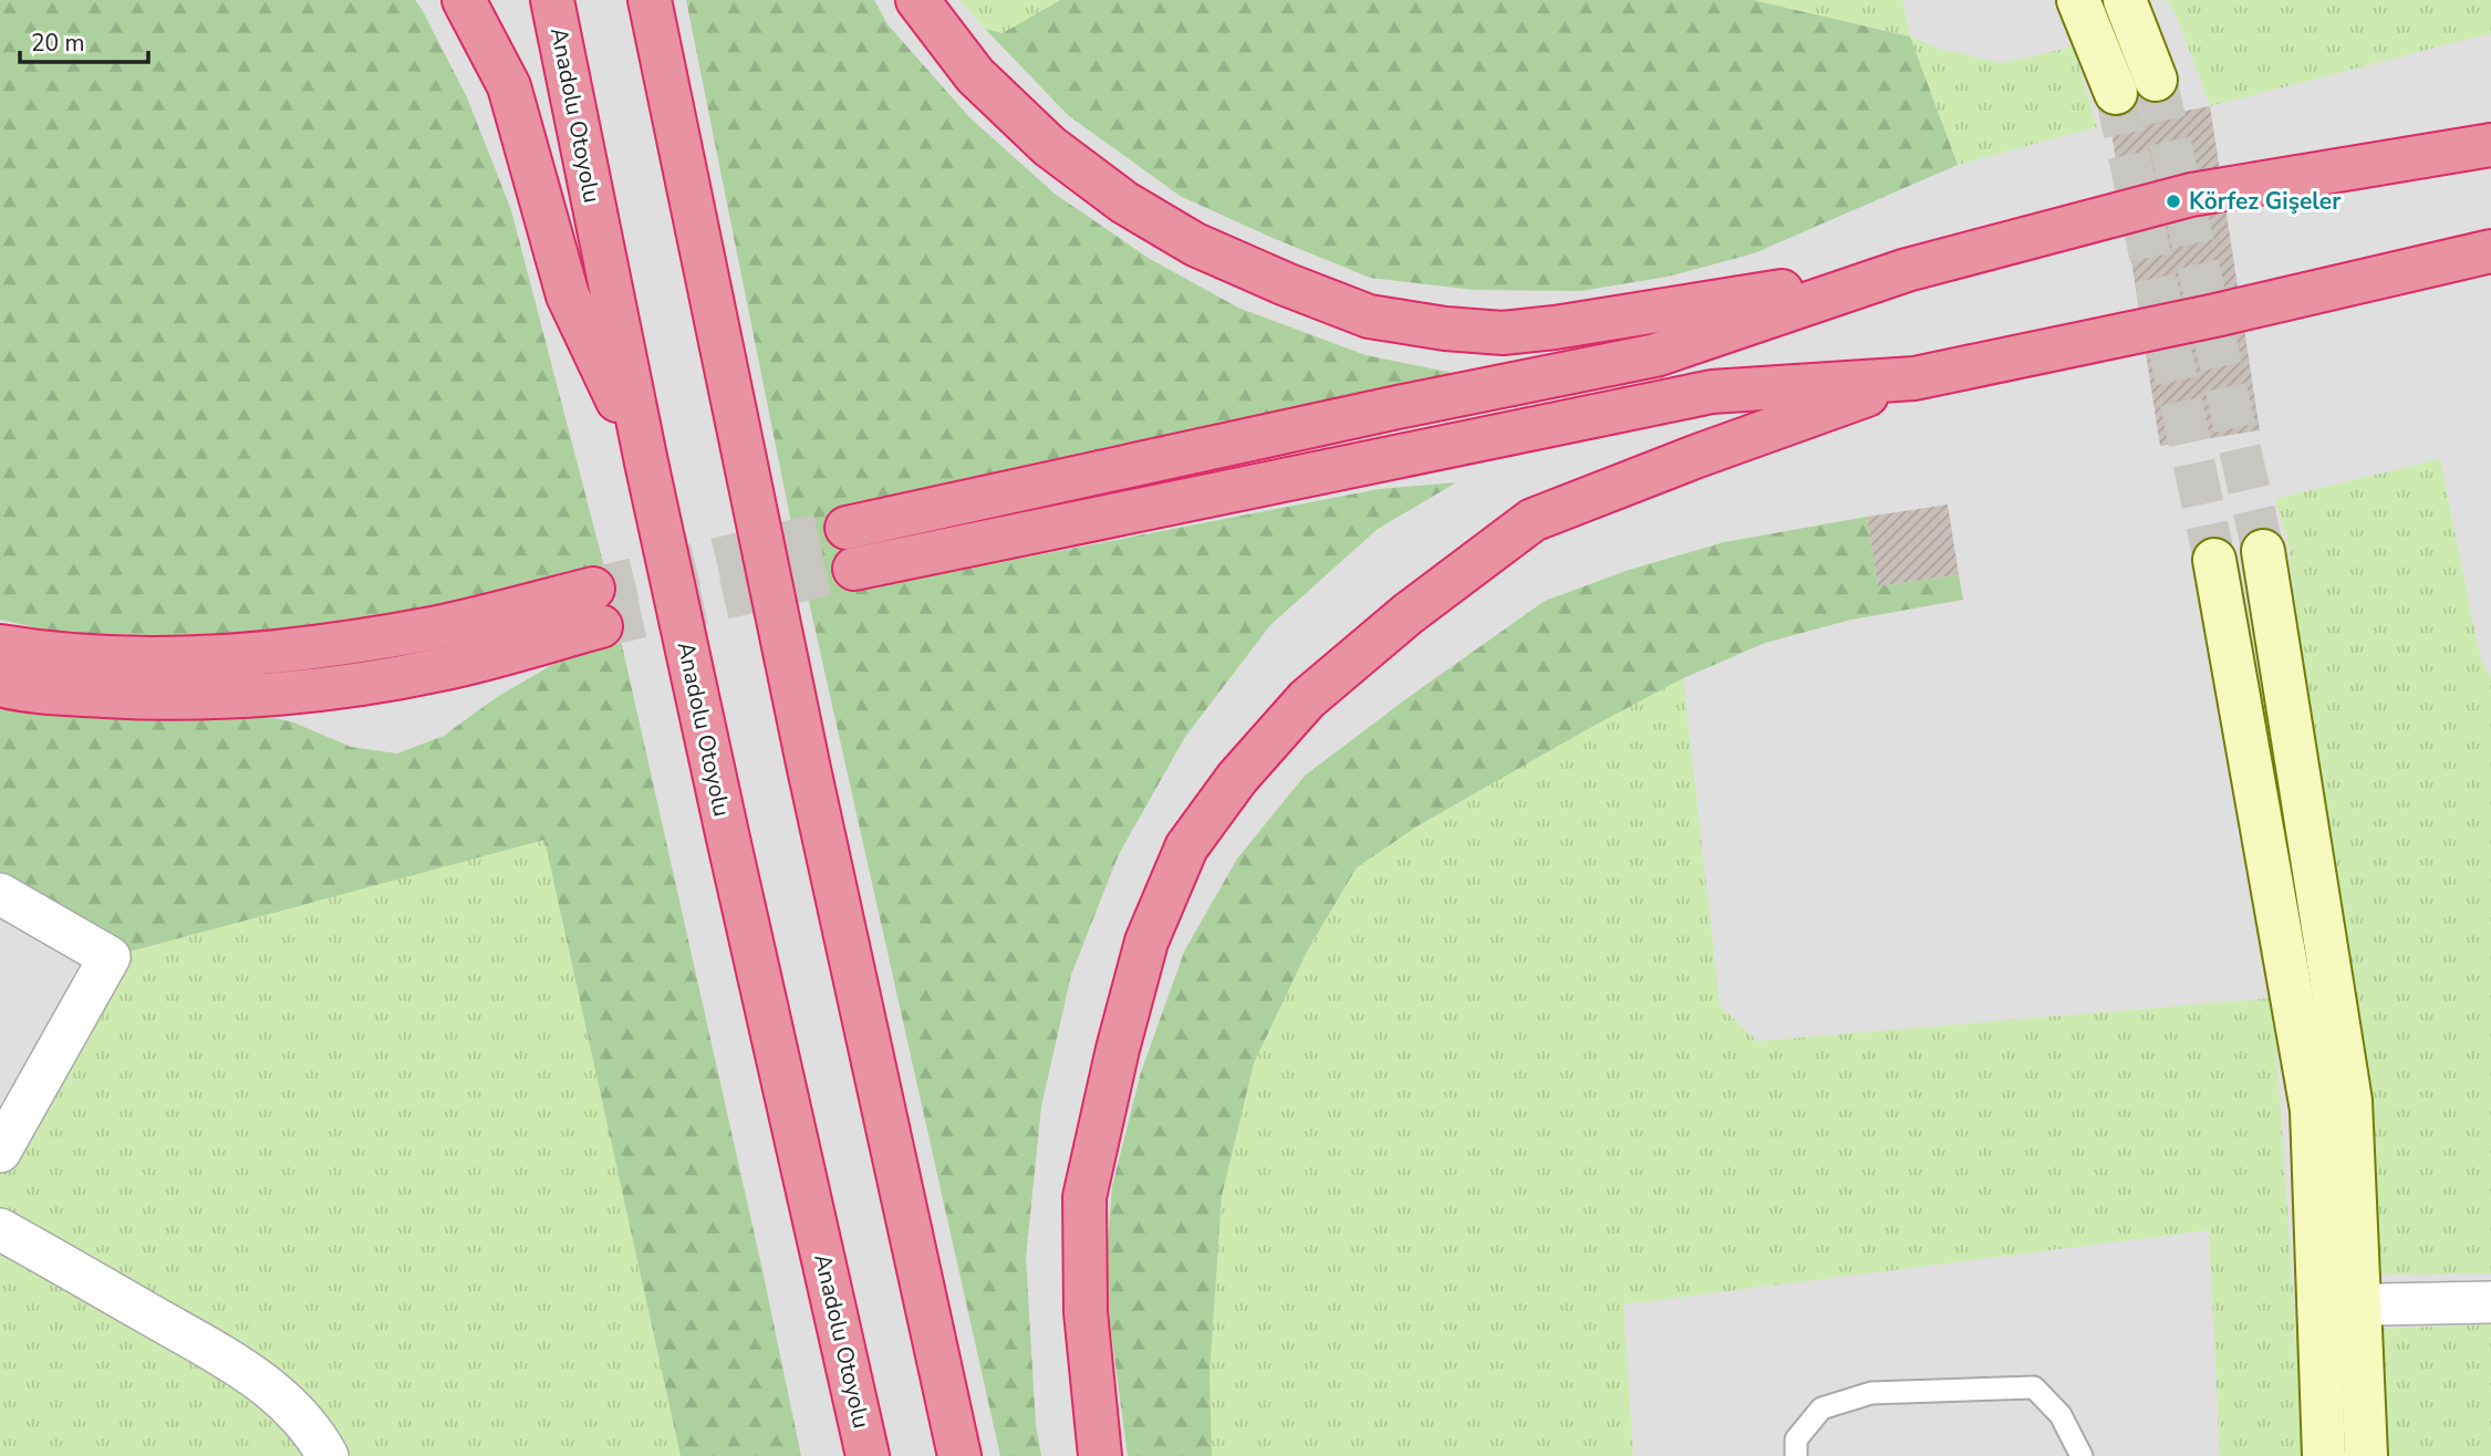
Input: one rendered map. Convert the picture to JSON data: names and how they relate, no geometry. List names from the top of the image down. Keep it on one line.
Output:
{"streets":{"highway":["Anadolu Otoyolu"]},"places":["Körfez Gişeler"],"scale_bar":"20 m"}
